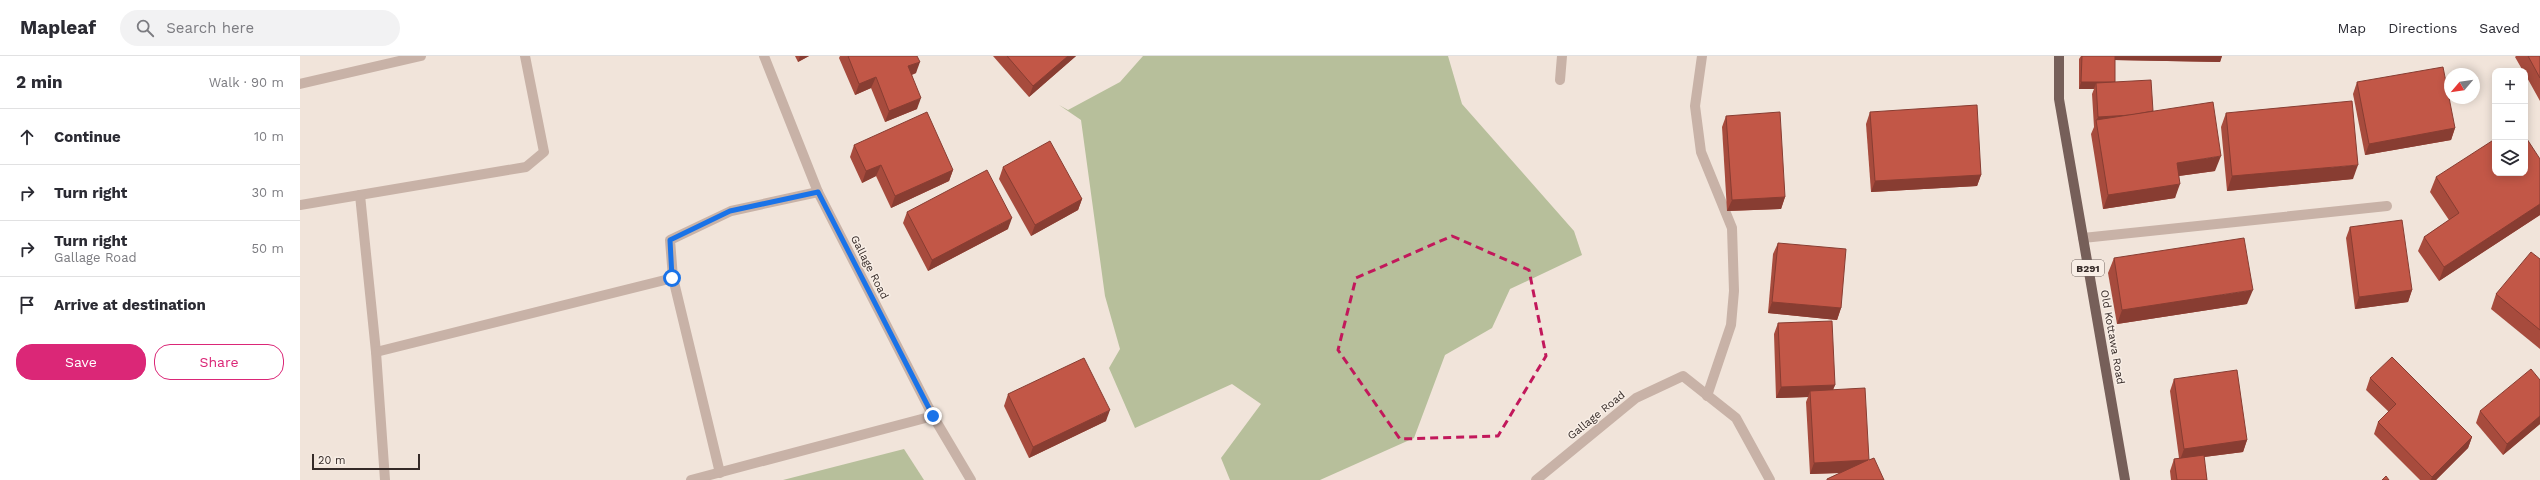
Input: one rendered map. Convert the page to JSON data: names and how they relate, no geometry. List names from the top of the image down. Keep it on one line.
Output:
{"streets":{"main road":["B291","Old Kottawa Road"],"street":["Gallage Road"]},"scale_bar":"20 m","north":"bottom left","page":{"header":"Mapleaf","search":"Search here","nav":["Map","Directions","Saved"],"heading":["2 min","Walk · 90 m"],"map_buttons":["+","−"],"list":[["Continue","10 m"],["Turn right","30 m"],["Turn right","Gallage Road","50 m"],"Arrive at destination"],"buttons":["Save","Share"],"scale":"20 m"}}
